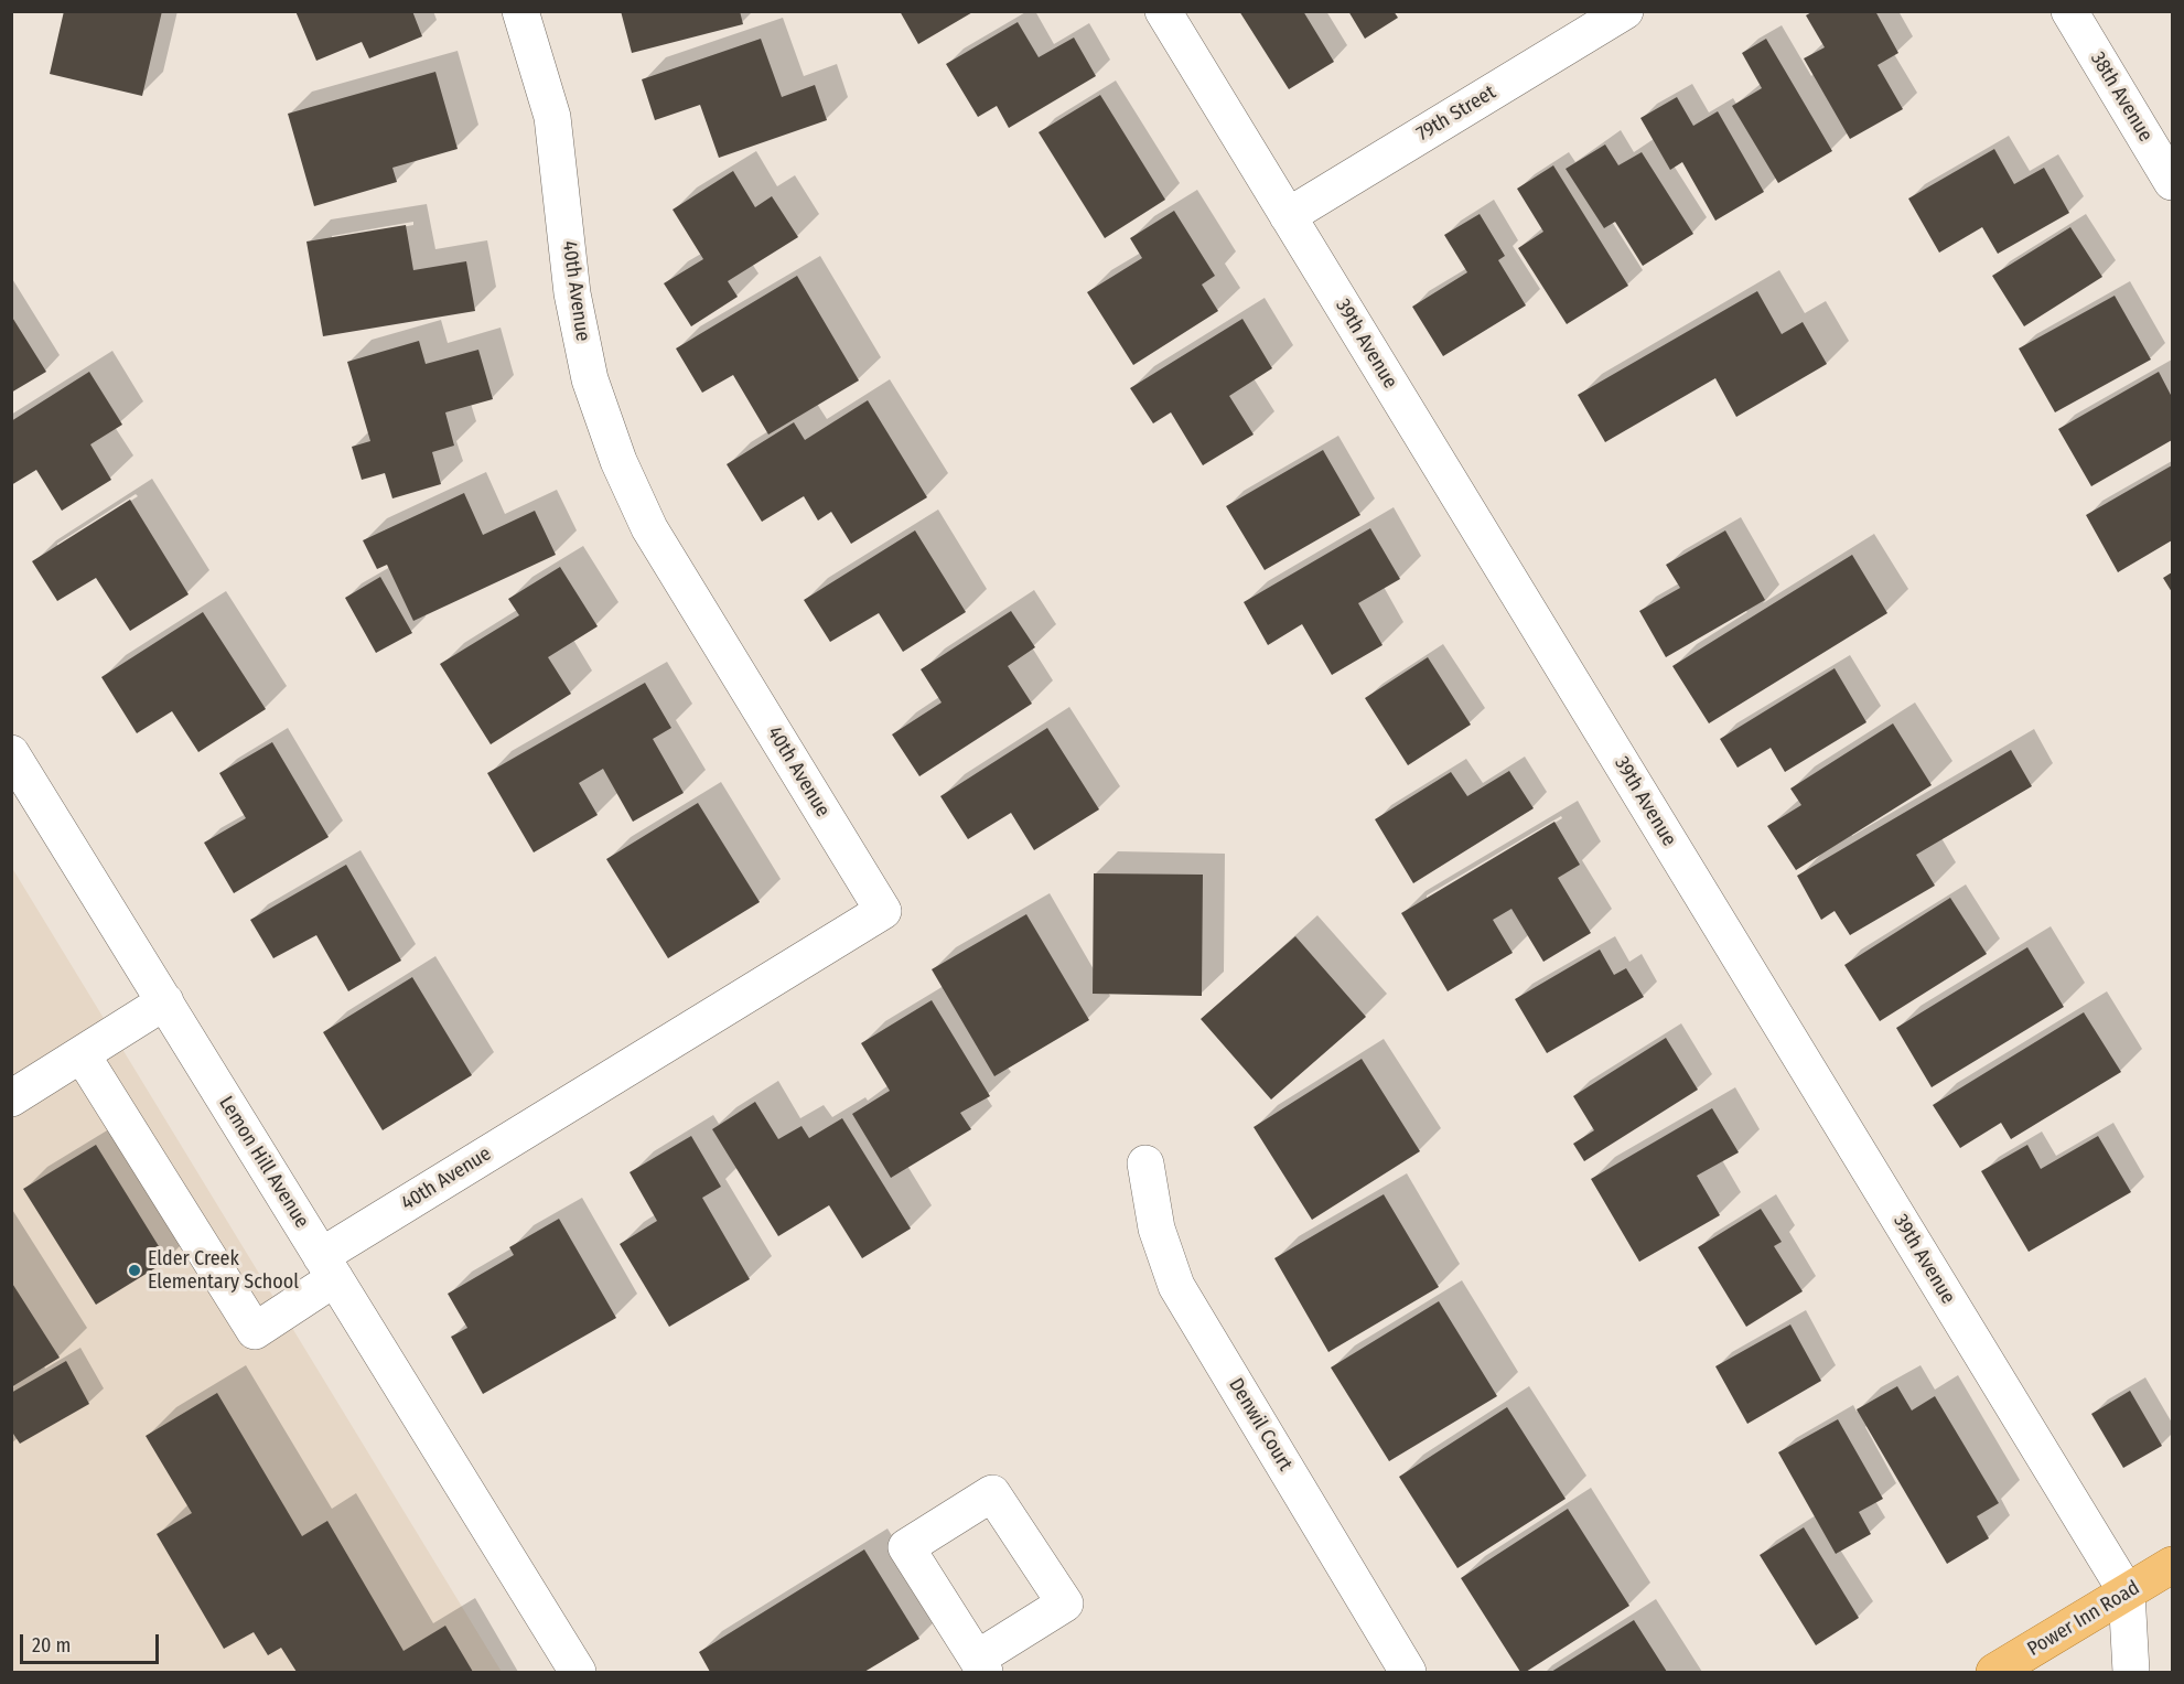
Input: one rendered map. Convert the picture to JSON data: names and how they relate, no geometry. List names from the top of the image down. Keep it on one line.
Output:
{"streets":{"main road":["Power Inn Road"],"street":["38th Avenue","79th Street","40th Avenue","39th Avenue","Lemon Hill Avenue","Denwil Court"]},"crossings":[["79th Street","39th Avenue"],["40th Avenue","Lemon Hill Avenue"],["39th Avenue","Power Inn Road"]],"places":["Elder Creek Elementary School"],"scale_bar":"20 m"}
